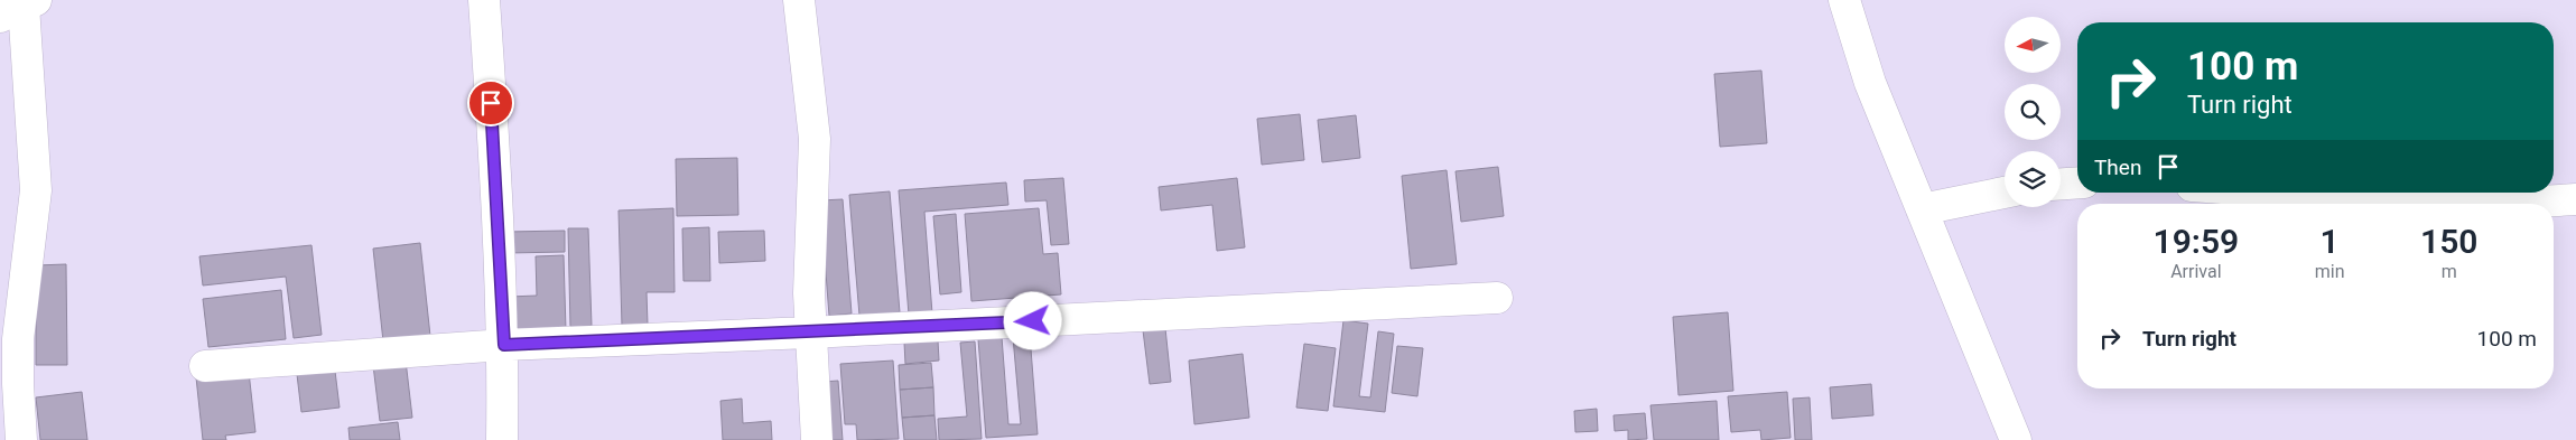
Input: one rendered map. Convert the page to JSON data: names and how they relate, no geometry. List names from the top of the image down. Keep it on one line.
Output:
{"north":"left","page":{"turn":["100 m","Turn right"],"then":"Then","eta":["19:59","Arrival","1","min","150","m"],"list":[{"name":"Turn right","value":"100 m"}]}}
